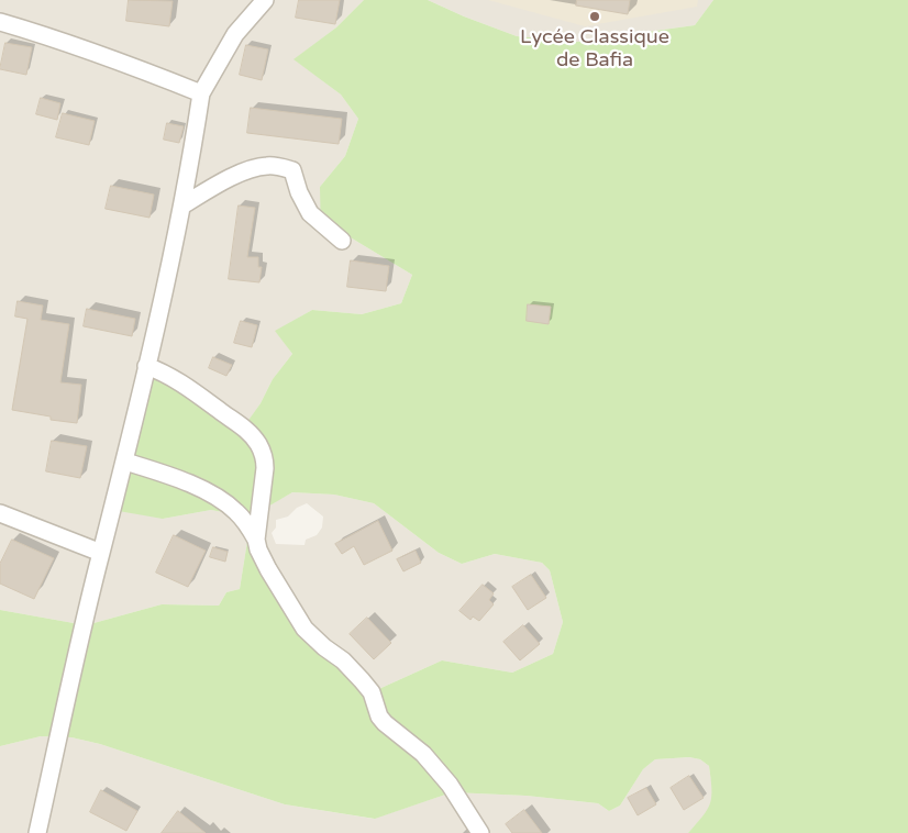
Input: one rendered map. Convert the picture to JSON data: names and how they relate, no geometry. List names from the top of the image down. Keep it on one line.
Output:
{"places":["Lycée Classique de Bafia"]}
